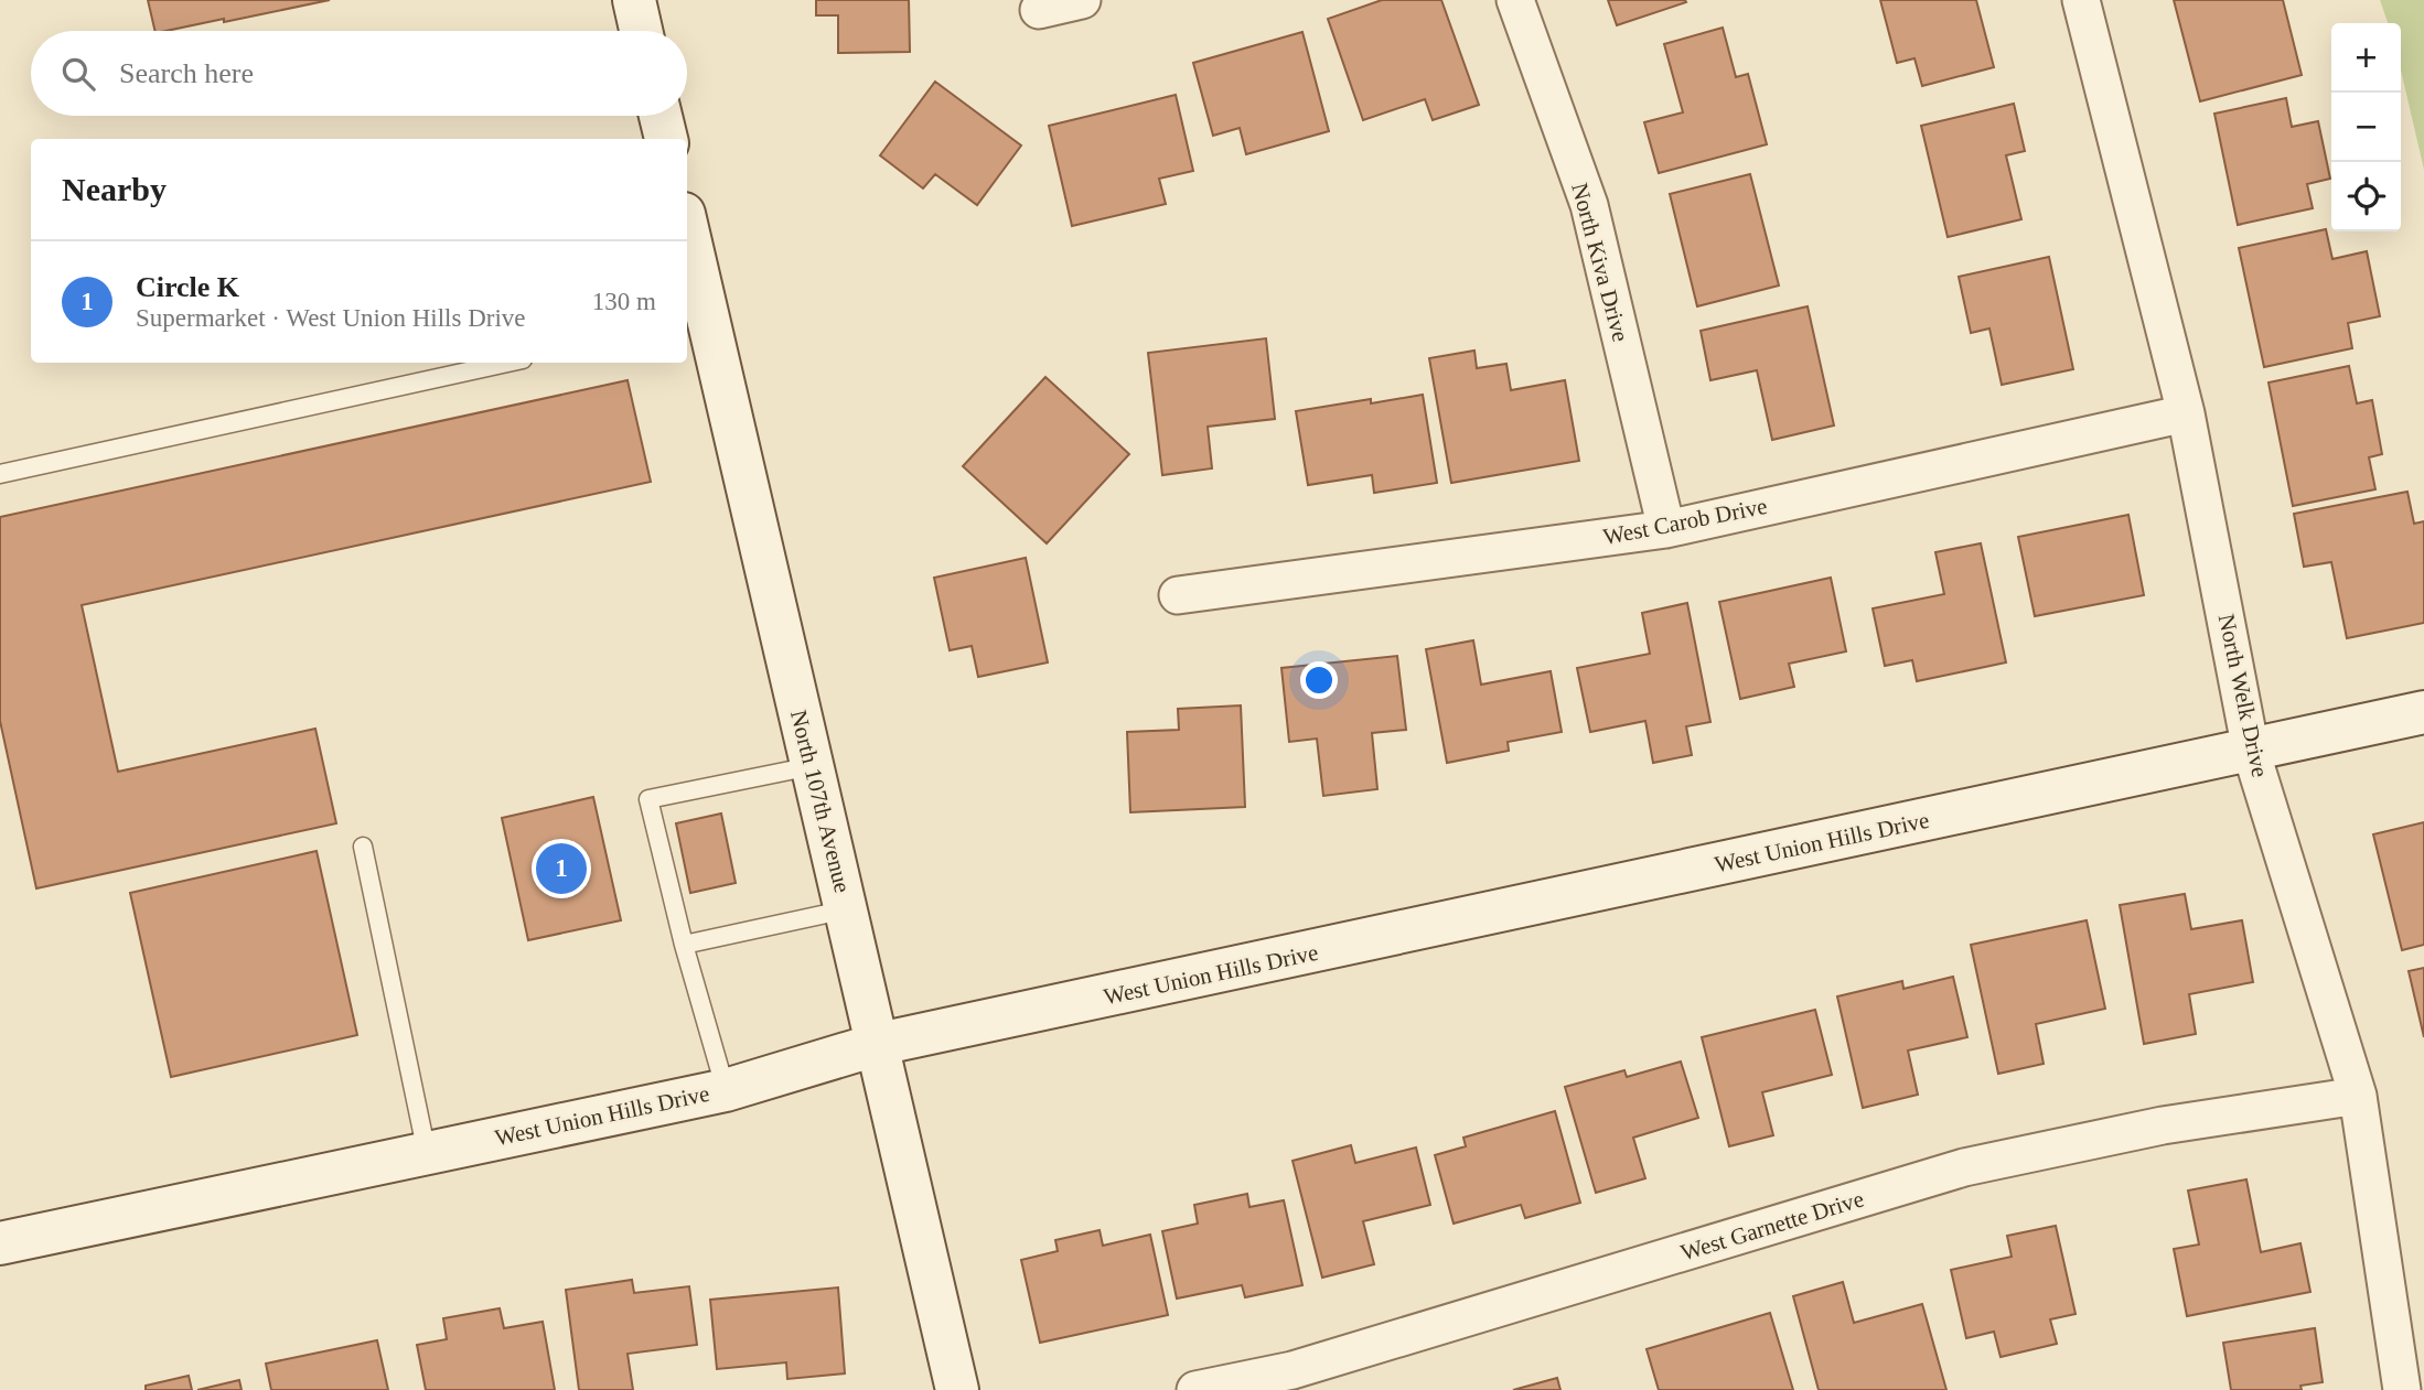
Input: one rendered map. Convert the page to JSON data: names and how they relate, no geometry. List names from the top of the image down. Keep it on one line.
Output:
{"streets":{"main road":["North 107th Avenue","West Union Hills Drive"],"street":["North Kiva Drive","West Carob Drive","North Welk Drive","West Garnette Drive"]},"crossings":[["North Kiva Drive","West Carob Drive"],["West Carob Drive","North Welk Drive"],["North Welk Drive","West Union Hills Drive"],["North Welk Drive","West Garnette Drive"],["North 107th Avenue","West Union Hills Drive"]],"page":{"map_buttons":["+","−"],"search":"Search here","heading":"Nearby","list":[{"mark":"1","name":"Circle K","note":"Supermarket · West Union Hills Drive","value":"130 m"}],"pins":"1"}}
